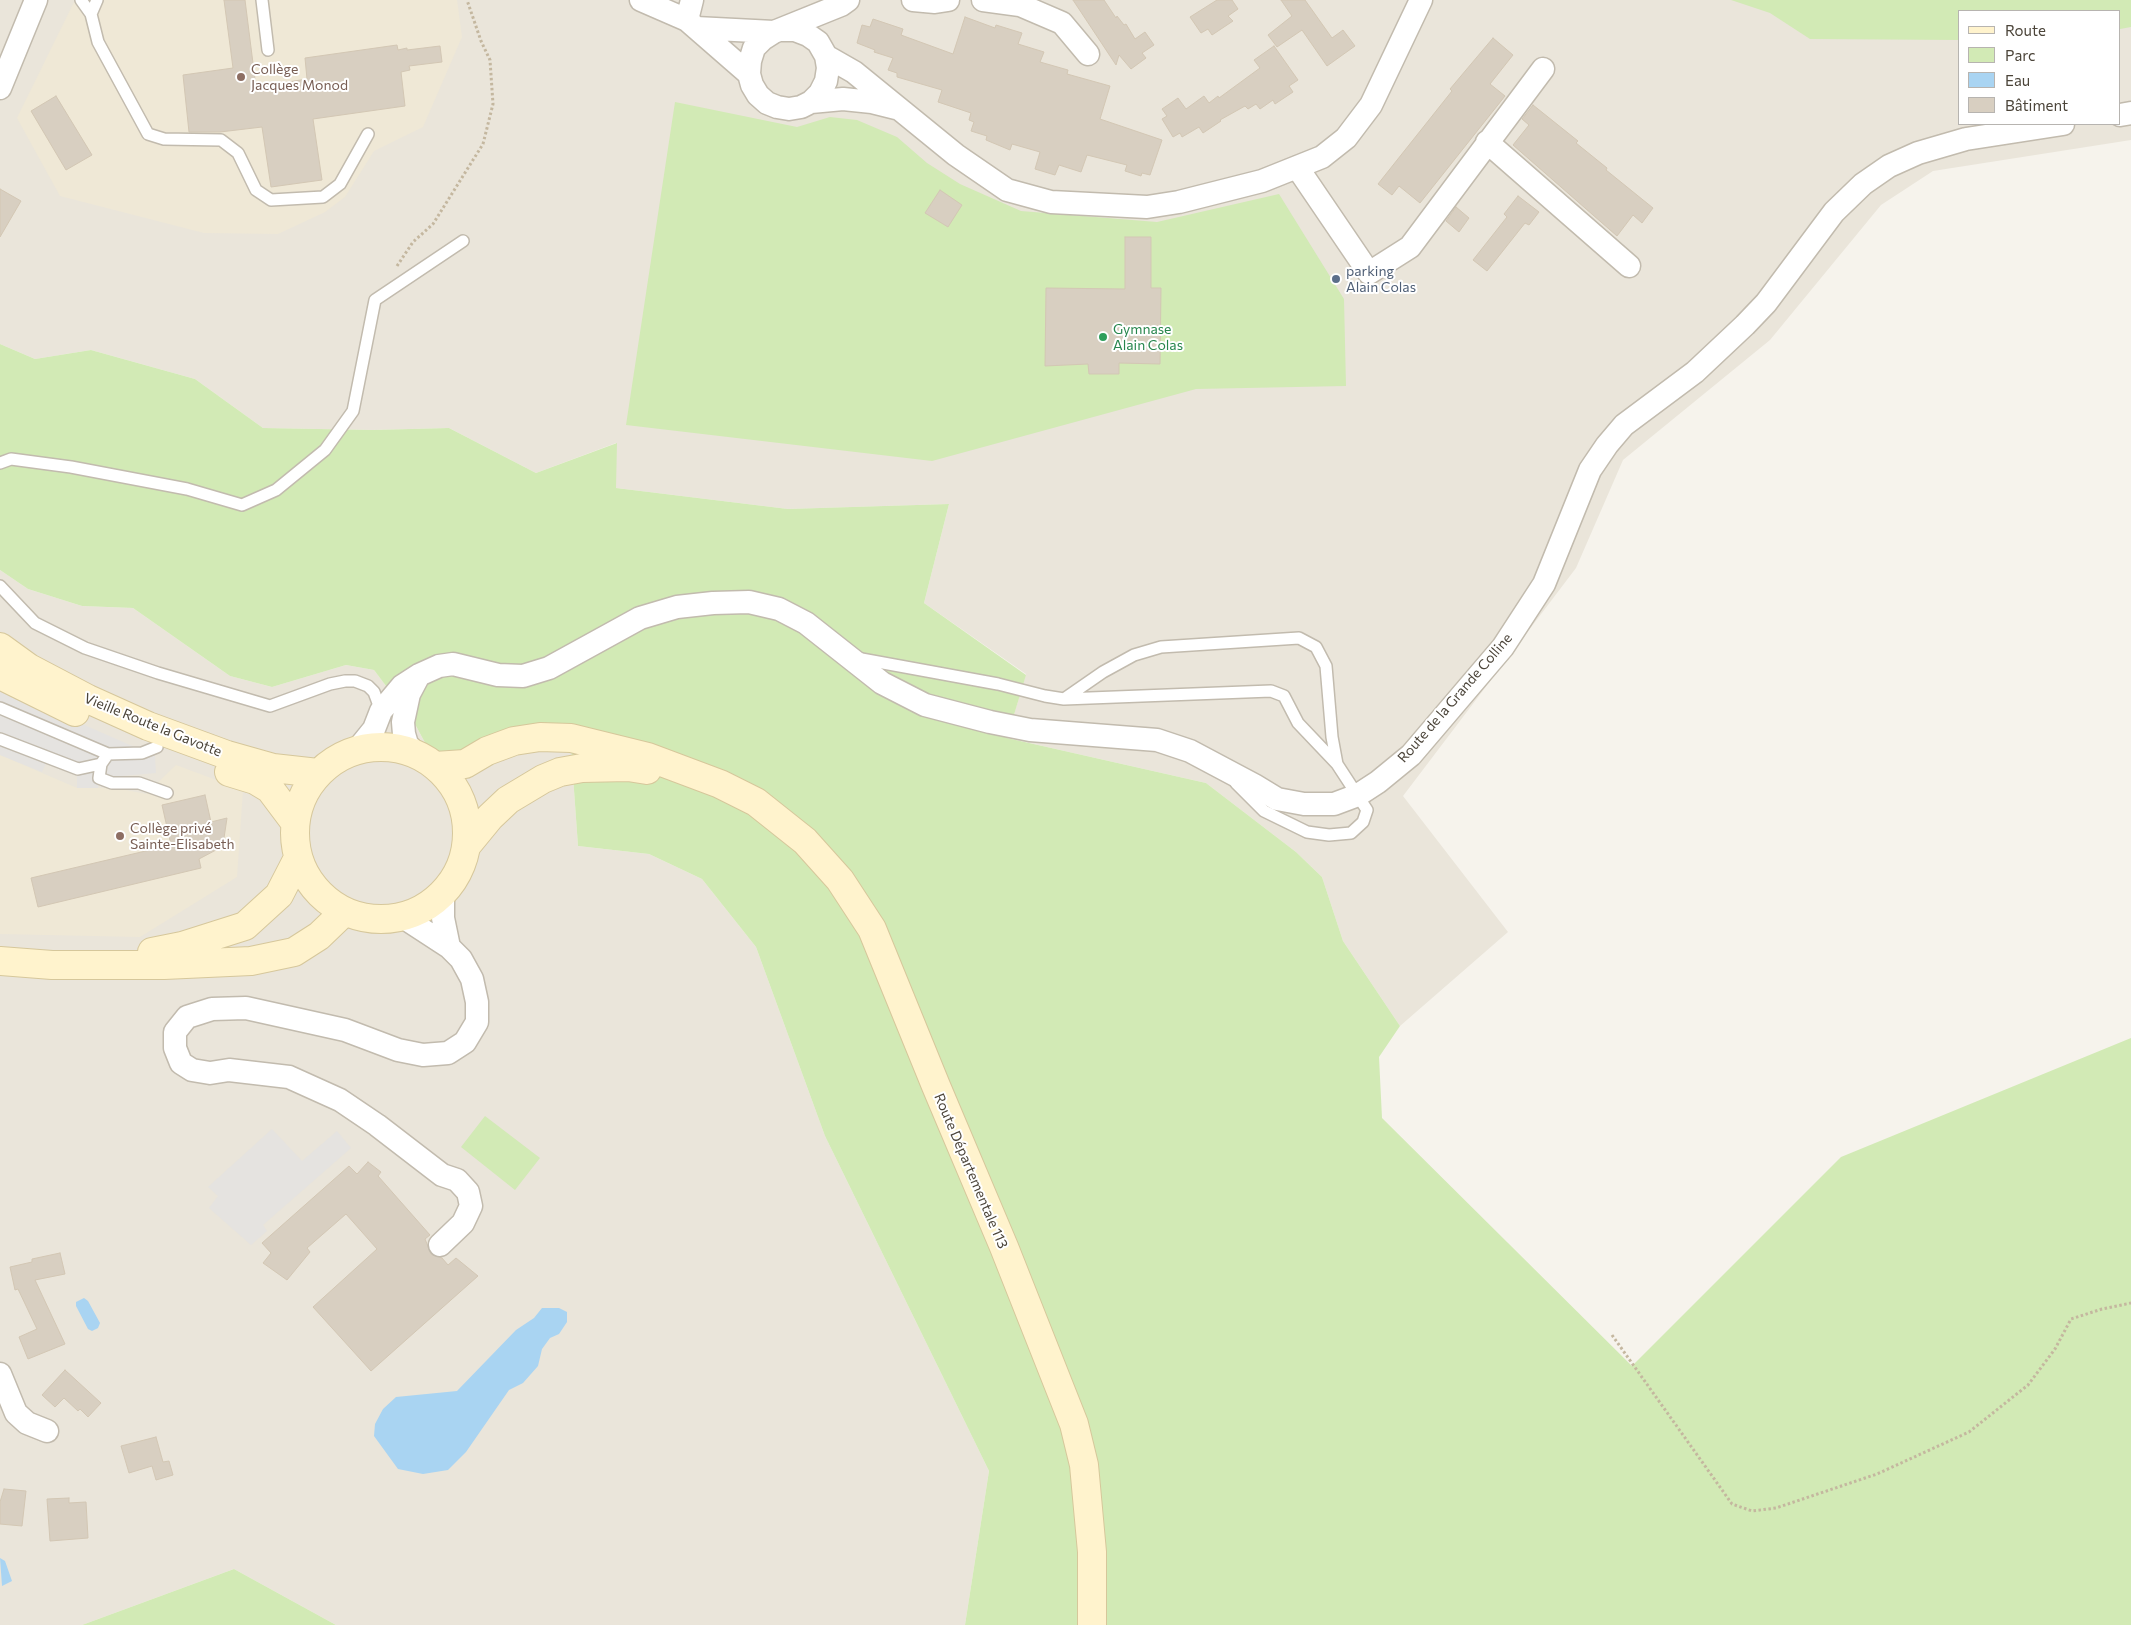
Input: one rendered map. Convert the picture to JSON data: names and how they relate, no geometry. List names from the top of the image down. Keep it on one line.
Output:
{"streets":{"main road":["Vieille Route la Gavotte","Route Départementale 113"],"street":["Route de la Grande Colline"]},"crossings":[["Route de la Grande Colline","Vieille Route la Gavotte"],["Route de la Grande Colline","Route Départementale 113"],["Vieille Route la Gavotte","Route Départementale 113"]],"places":["Collège Jacques Monod","parking Alain Colas","Gymnase Alain Colas","Collège privé Sainte-Elisabeth"],"legend":["Route","Parc","Eau","Bâtiment"]}
